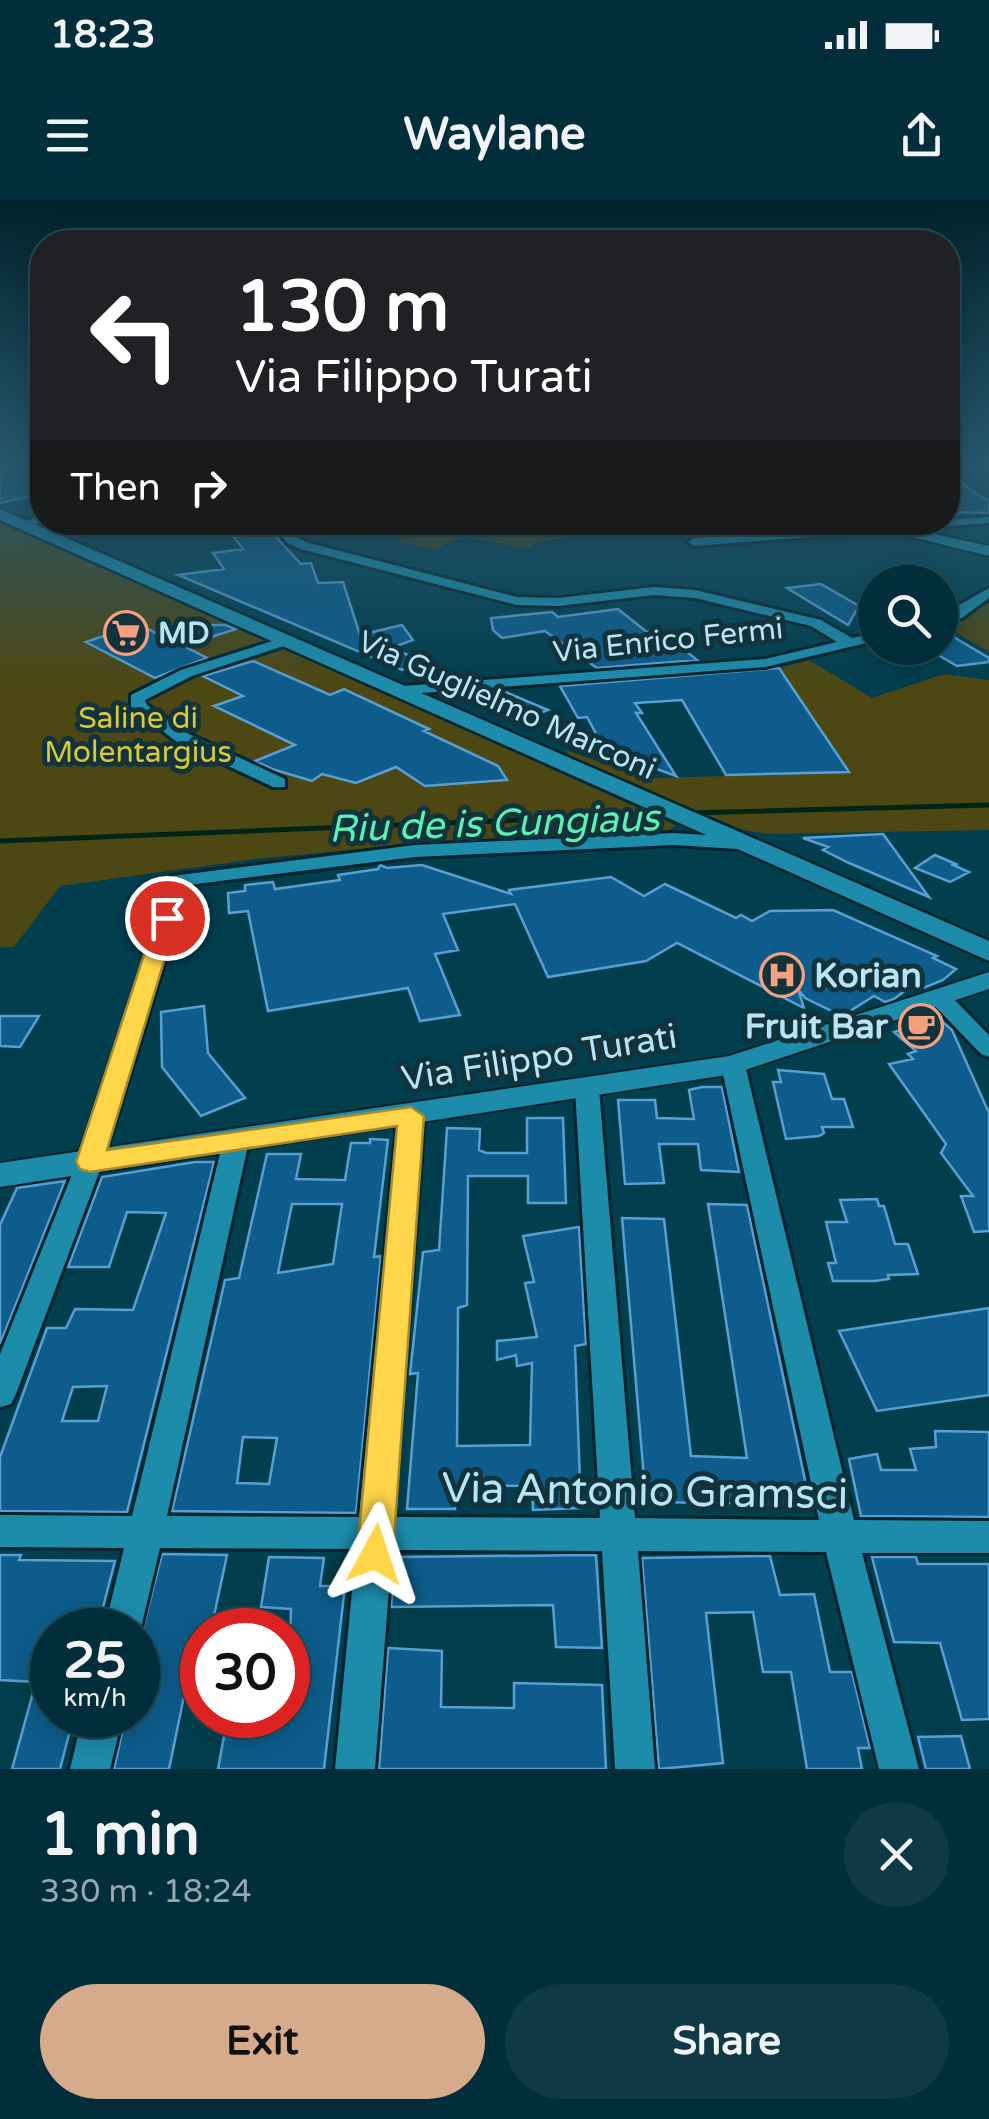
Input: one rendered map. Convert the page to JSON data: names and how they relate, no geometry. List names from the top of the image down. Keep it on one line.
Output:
{"streets":{"main road":["Via Guglielmo Marconi"],"street":["Via Enrico Fermi","Via Filippo Turati","Via Antonio Gramsci"]},"crossings":[["Via Enrico Fermi","Via Guglielmo Marconi"]],"water":["Riu de is Cungiaus"],"parks":["Saline di Molentargius"],"places":{"supermarket":["MD"],"hospital":["Korian"],"cafe":["Fruit Bar"]},"page":{"status":"18:23","header":"Waylane","turn":["130 m","Via Filippo Turati"],"then":"Then","speed":"25 km/h","limit":"30","heading":["1 min","330 m · 18:24"],"buttons":["Exit","Share"]}}
